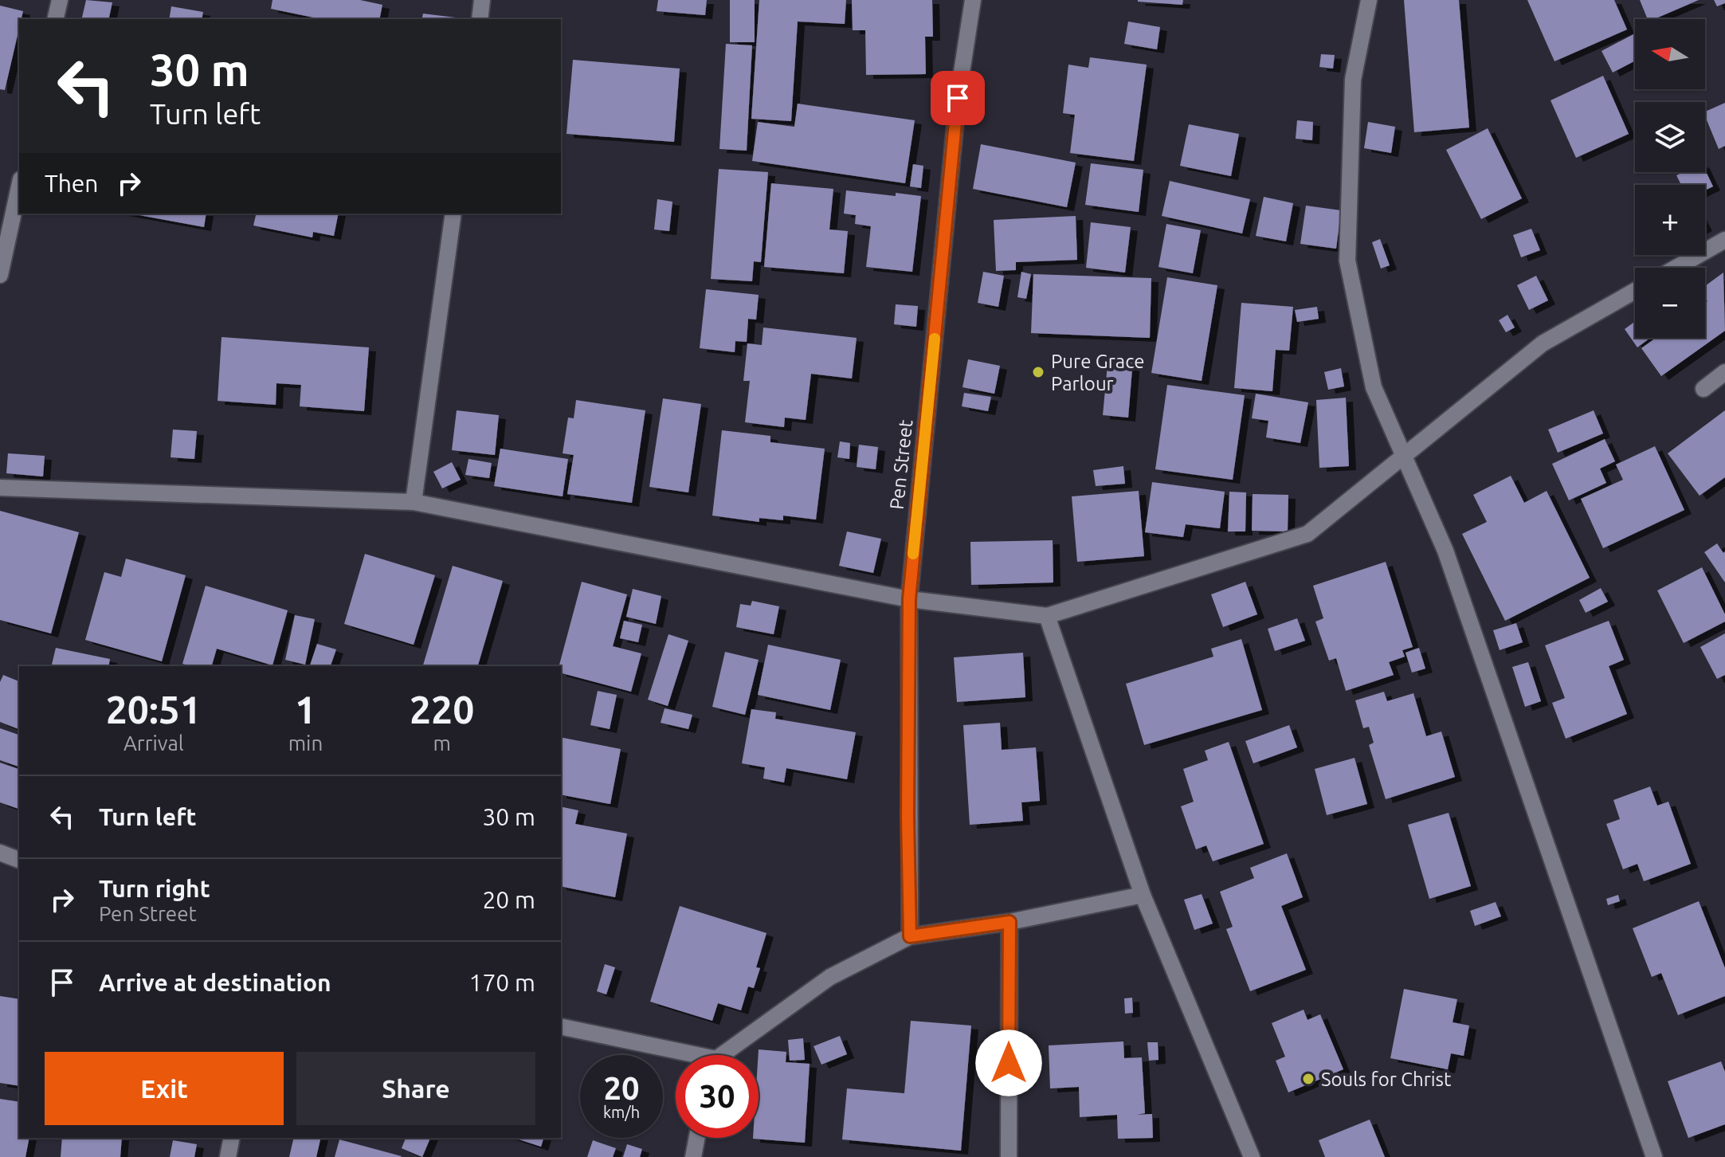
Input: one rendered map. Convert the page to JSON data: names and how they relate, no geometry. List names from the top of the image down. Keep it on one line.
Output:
{"streets":{"street":["Pen Street"]},"places":["Pure Grace Parlour","Souls for Christ"],"north":"left","page":{"map_buttons":["+","−"],"turn":["30 m","Turn left"],"then":"Then","eta":["20:51","Arrival","1","min","220","m"],"list":[{"name":"Turn left","value":"30 m"},{"name":"Turn right","note":"Pen Street","value":"20 m"},{"name":"Arrive at destination","value":"170 m"}],"buttons":["Exit","Share"],"speed":"20 km/h","limit":"30"}}
